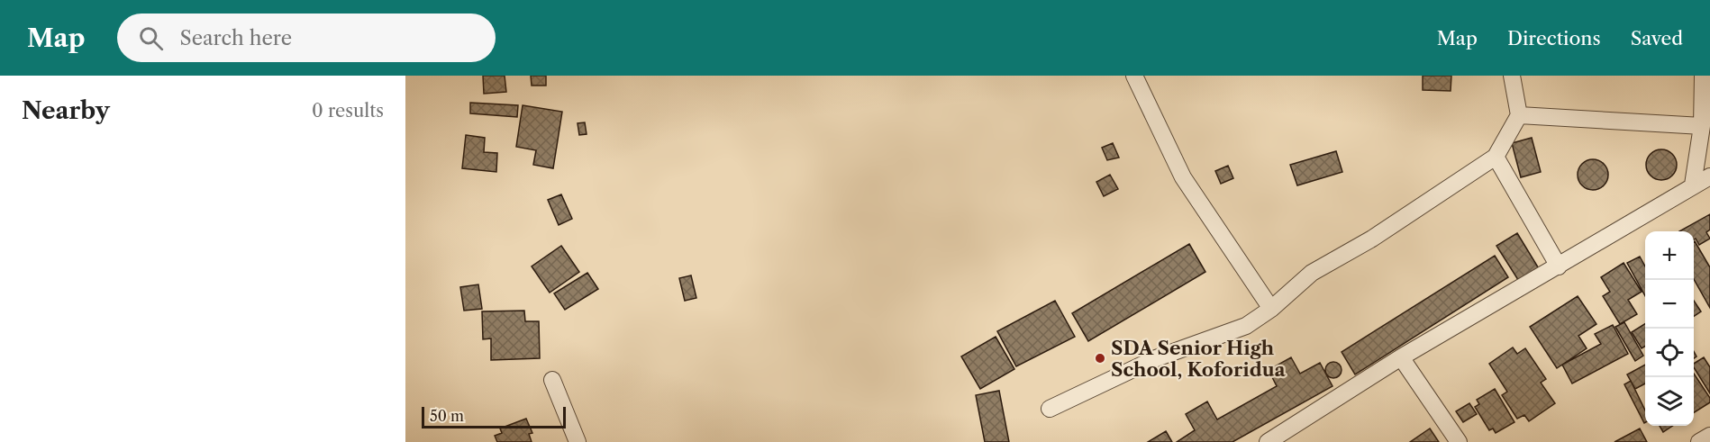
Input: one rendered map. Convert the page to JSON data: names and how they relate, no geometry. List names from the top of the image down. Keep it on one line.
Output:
{"places":["SDA Senior High School, Koforidua"],"scale_bar":"50 m","page":{"header":"Map","search":"Search here","nav":["Map","Directions","Saved"],"heading":["Nearby","0 results"],"map_buttons":["+","−"],"scale":"50 m"}}
